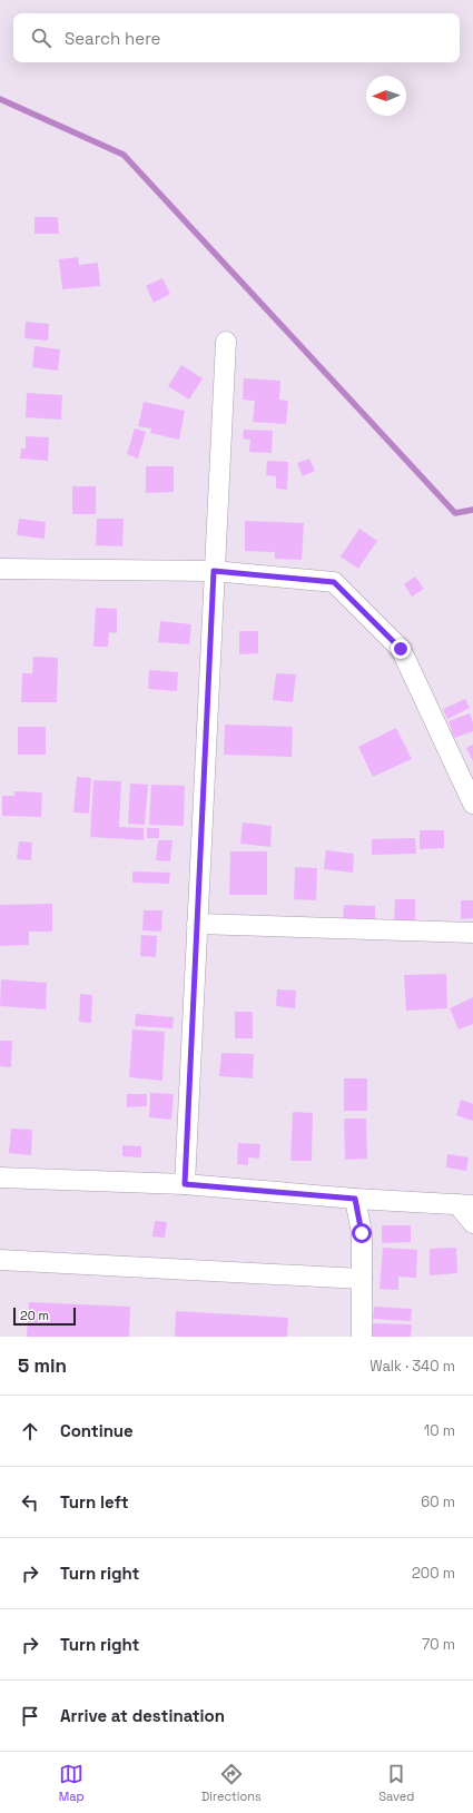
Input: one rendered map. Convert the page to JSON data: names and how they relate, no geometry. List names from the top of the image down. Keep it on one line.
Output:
{"scale_bar":"20 m","north":"left","page":{"search":"Search here","scale":"20 m","heading":["5 min","Walk · 340 m"],"list":[["Continue","10 m"],["Turn left","60 m"],["Turn right","200 m"],["Turn right","70 m"],"Arrive at destination"],"nav":["Map","Directions","Saved"]}}
